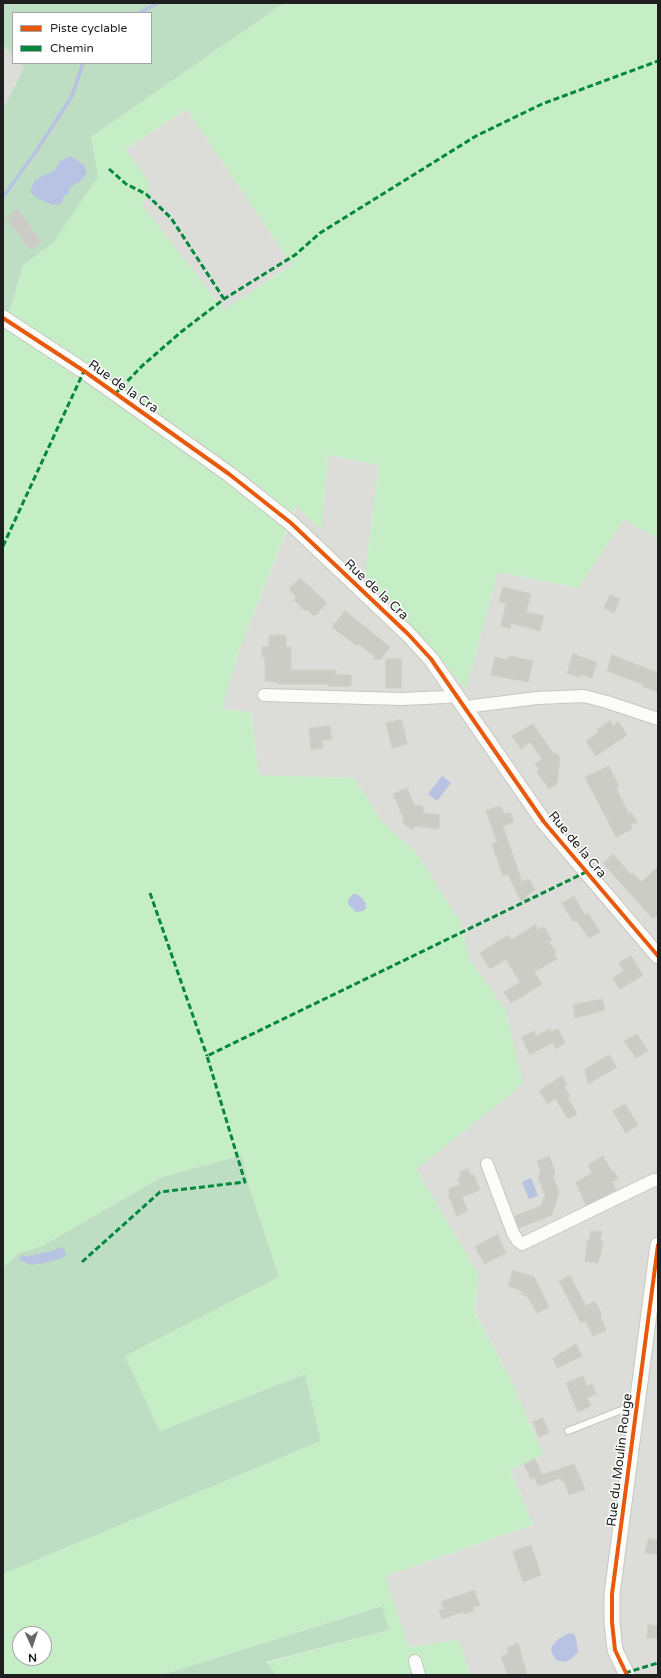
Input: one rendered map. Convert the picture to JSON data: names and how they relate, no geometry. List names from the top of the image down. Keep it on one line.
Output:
{"streets":{"street":["Rue de la Cra","Rue du Moulin Rouge"]},"legend":["Piste cyclable","Chemin"],"north":"bottom"}
